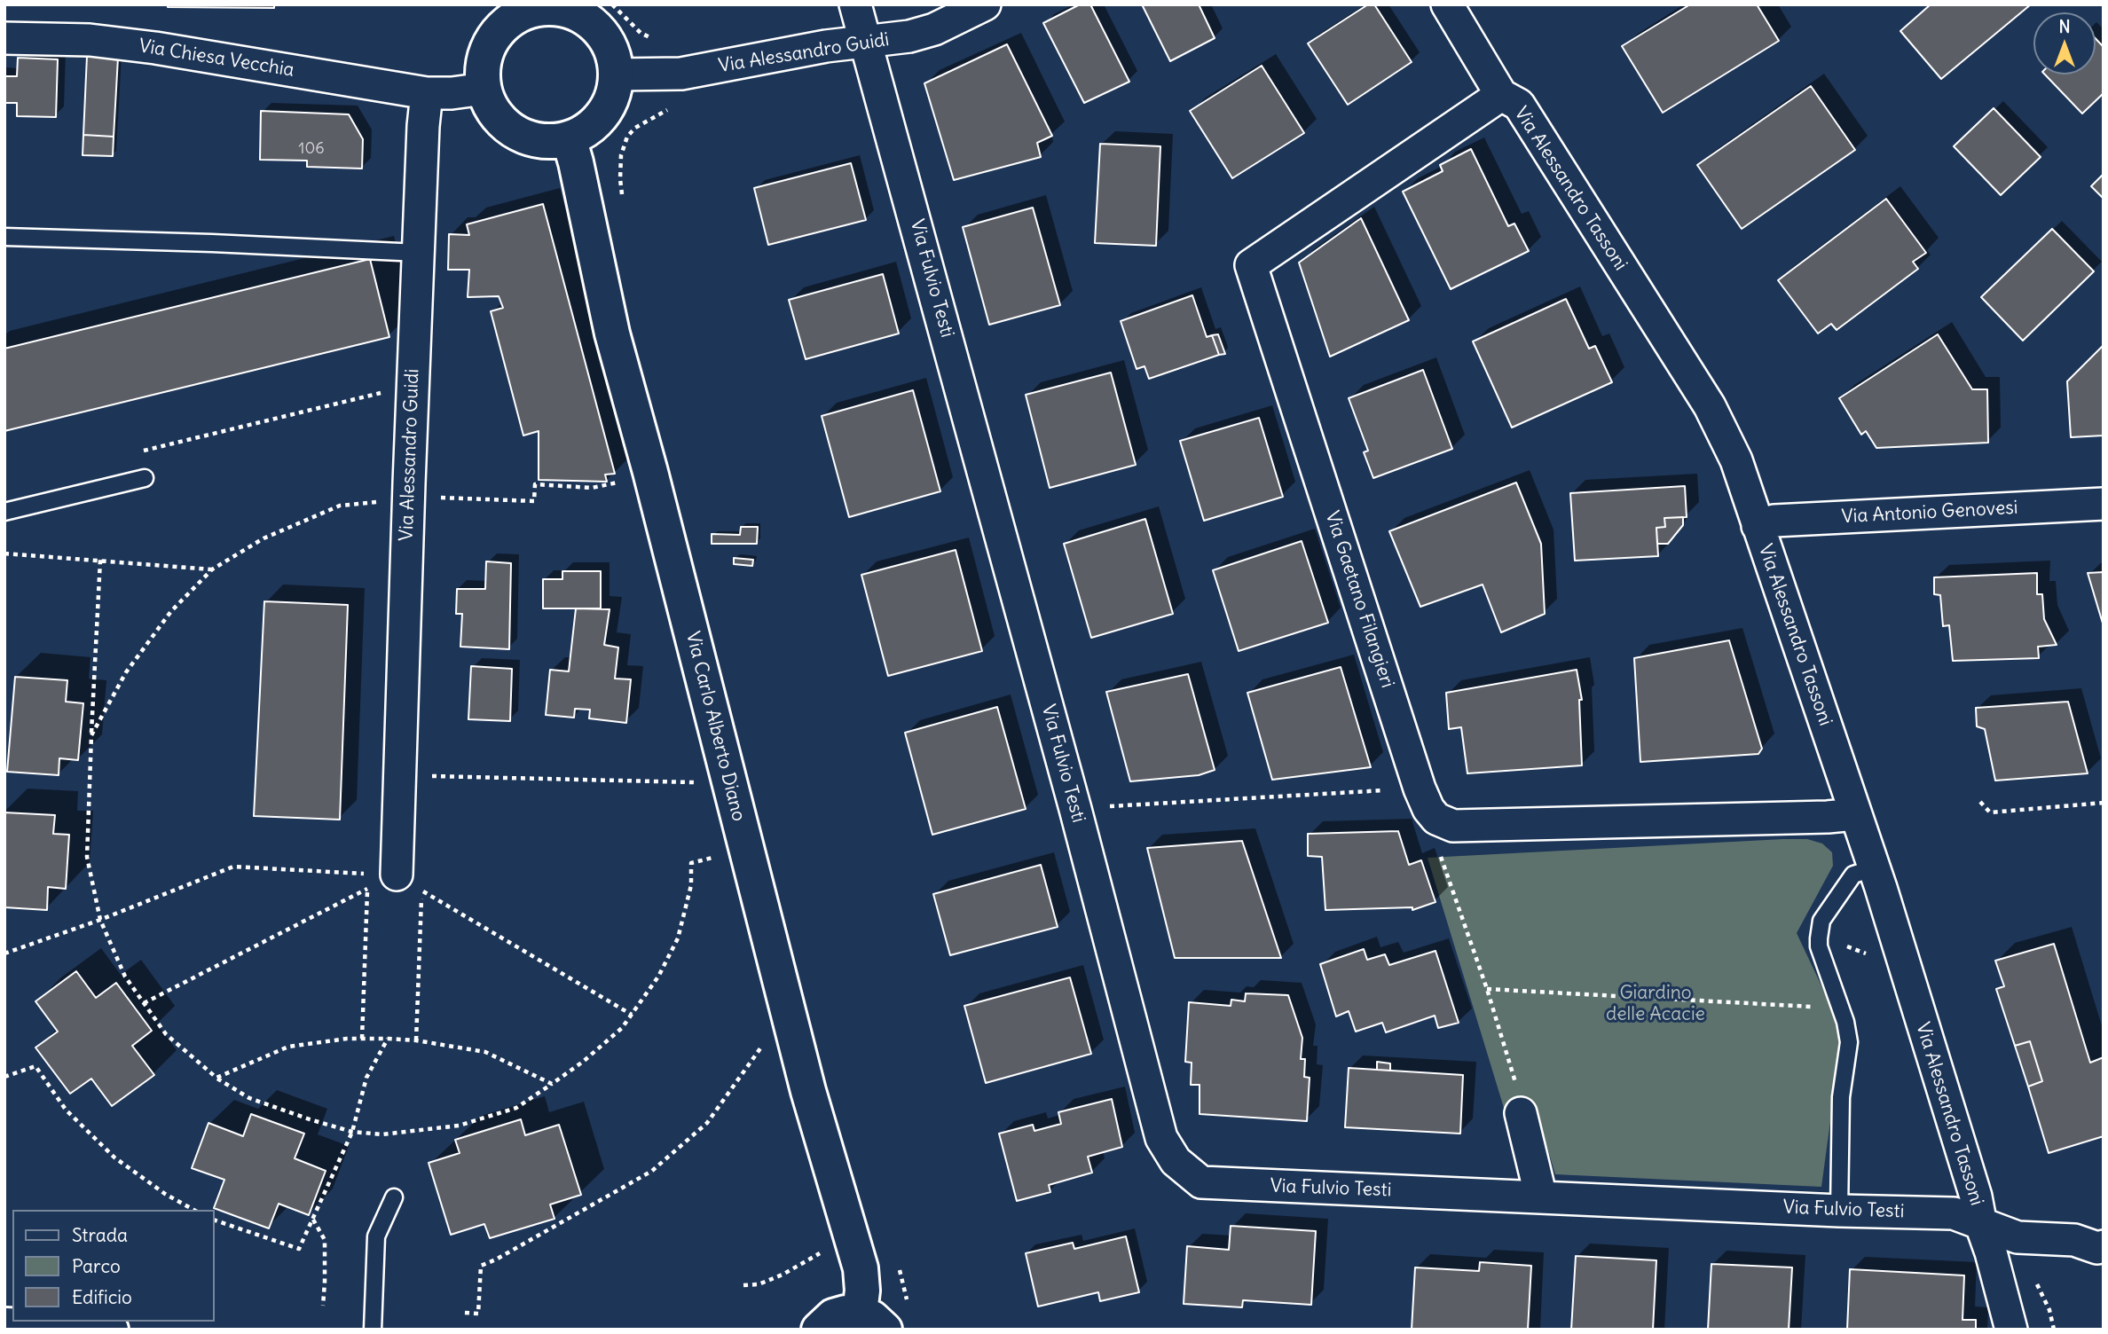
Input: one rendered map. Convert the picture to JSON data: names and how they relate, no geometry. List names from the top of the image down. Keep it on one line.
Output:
{"streets":{"main road":["Via Carlo Alberto Diano"],"street":["Via Alessandro Guidi","Via Chiesa Vecchia","Via Alessandro Tassoni","Via Fulvio Testi","Via Antonio Genovesi","Via Gaetano Filangieri"]},"crossings":[["Via Alessandro Guidi","Via Chiesa Vecchia"],["Via Alessandro Guidi","Via Fulvio Testi"],["Via Alessandro Guidi","Via Carlo Alberto Diano"],["Via Alessandro Tassoni","Via Fulvio Testi"],["Via Alessandro Tassoni","Via Antonio Genovesi"],["Via Alessandro Tassoni","Via Gaetano Filangieri"]],"parks":["Giardino delle Acacie"],"house_numbers":["106"],"legend":["Strada","Parco","Edificio"],"north":"top"}
